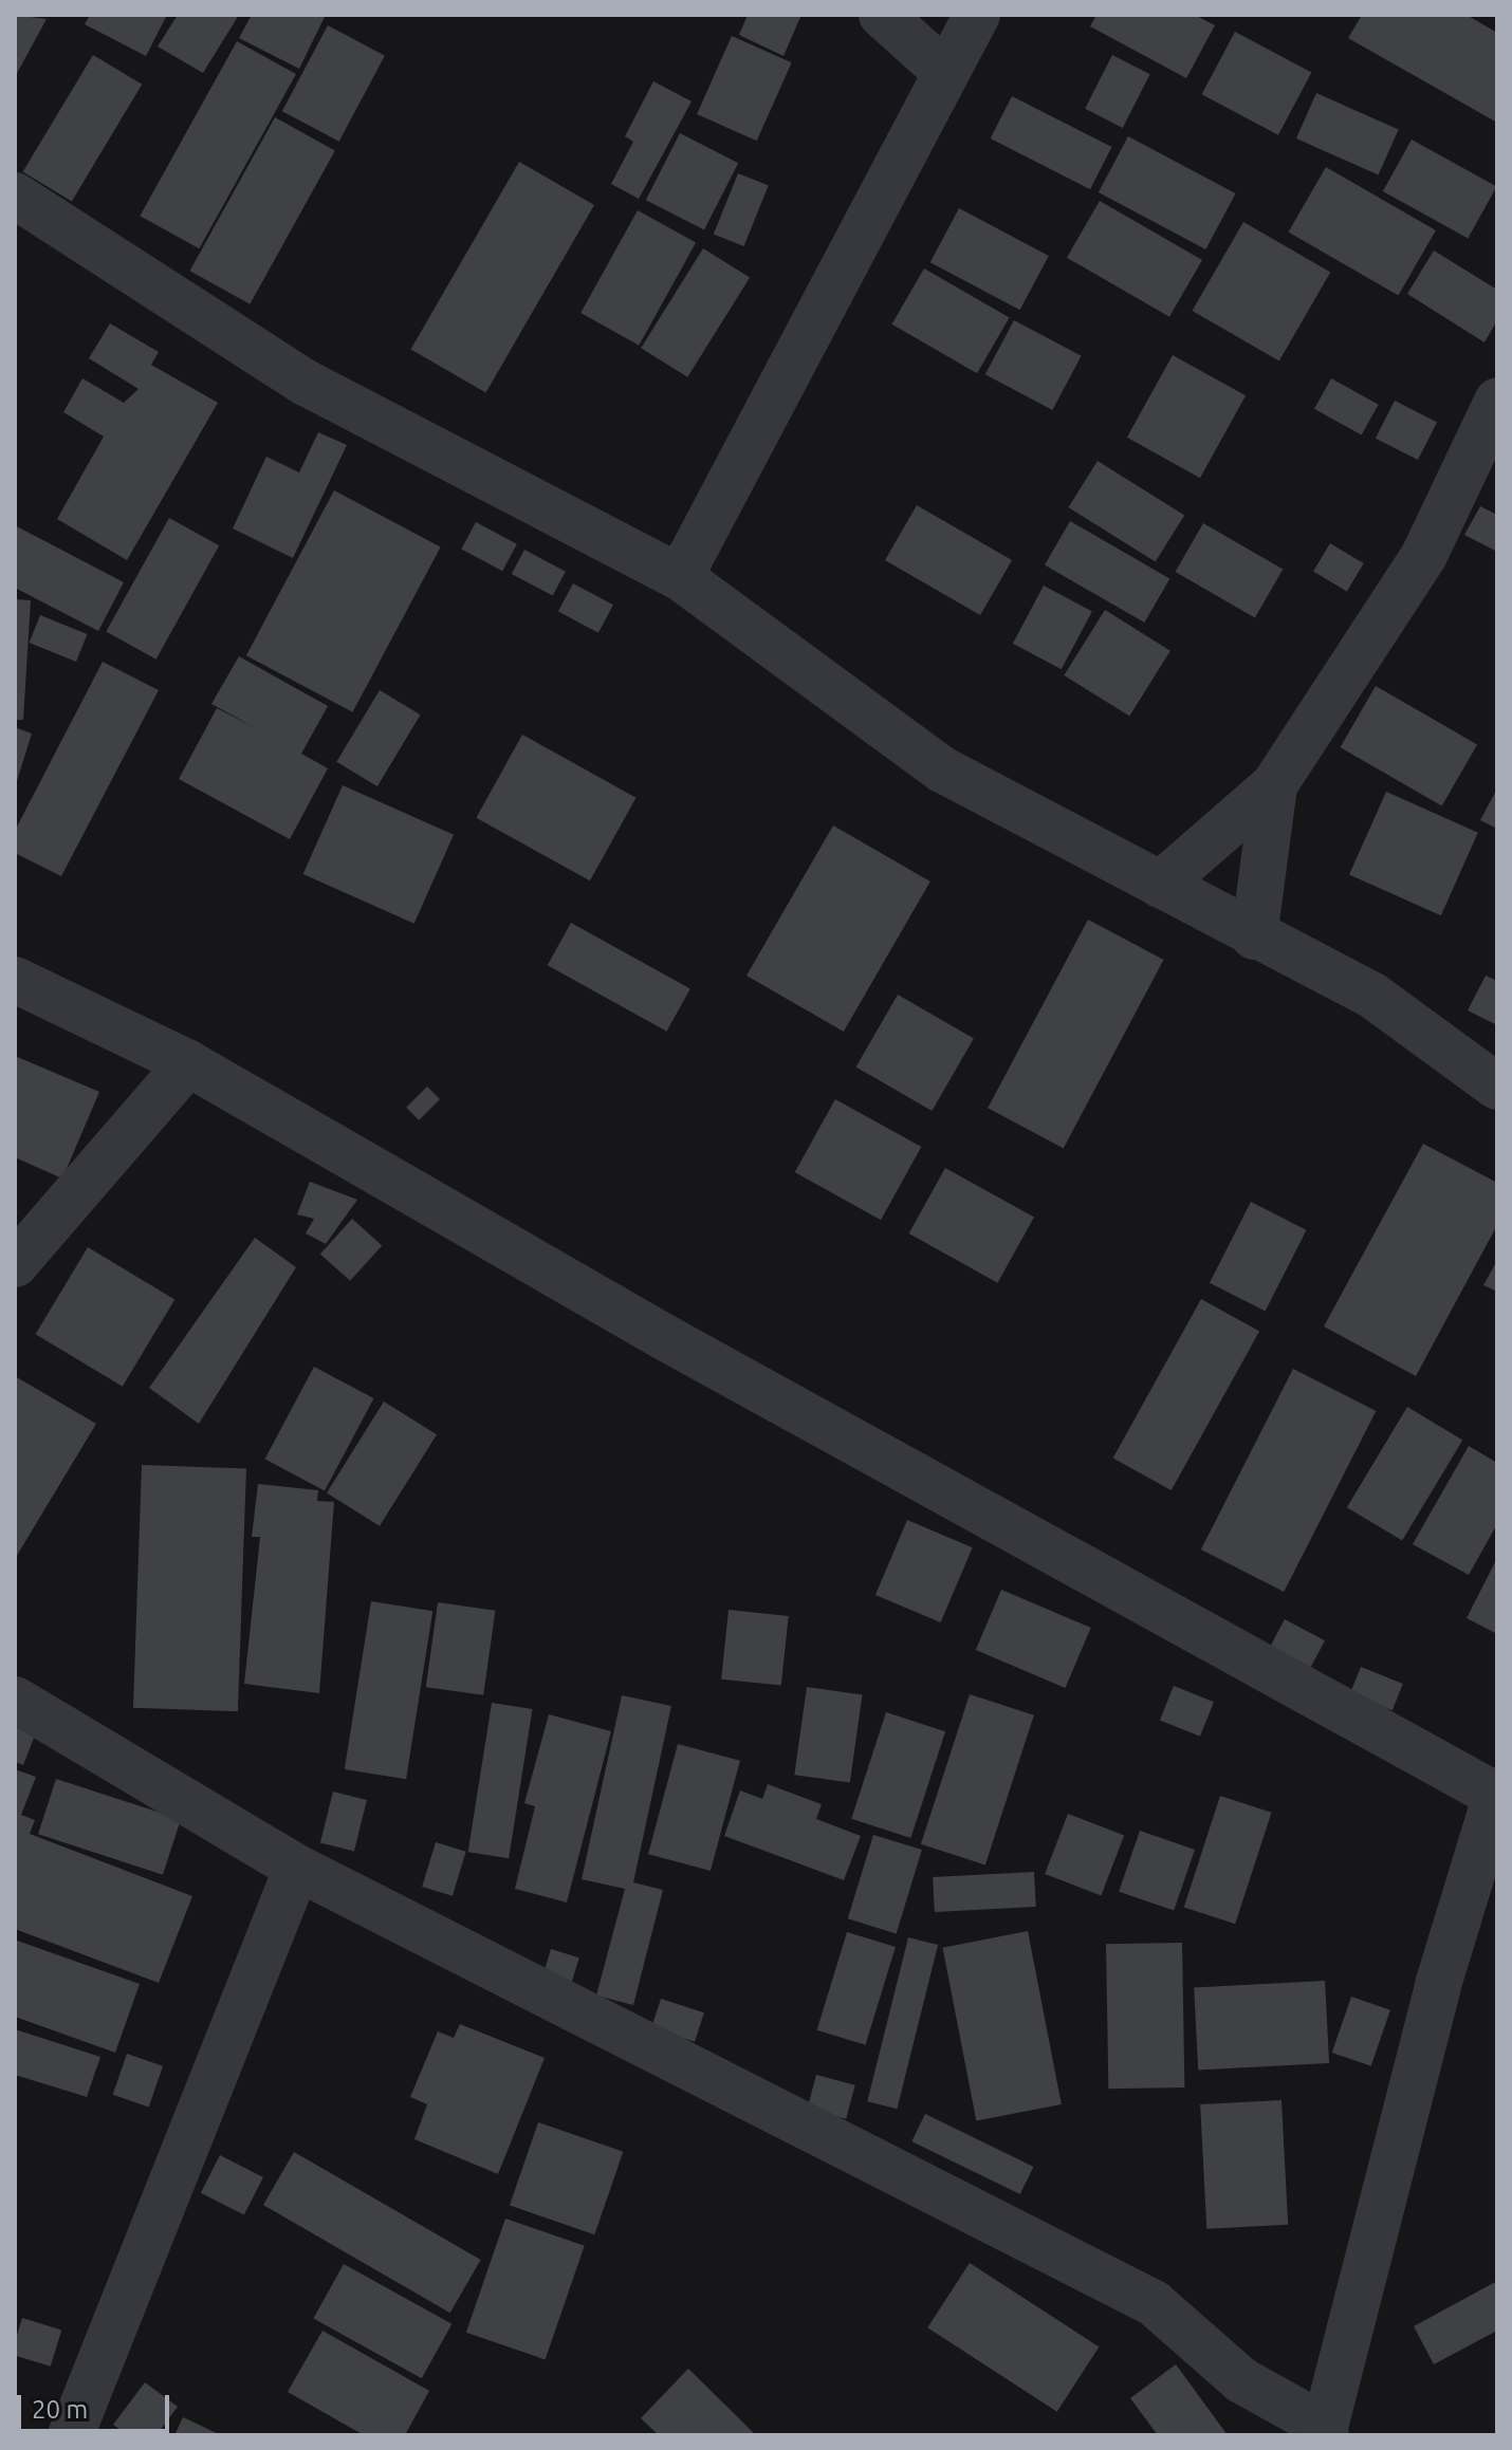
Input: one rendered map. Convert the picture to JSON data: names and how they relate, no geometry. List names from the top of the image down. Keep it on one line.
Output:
{"scale_bar":"20 m"}
